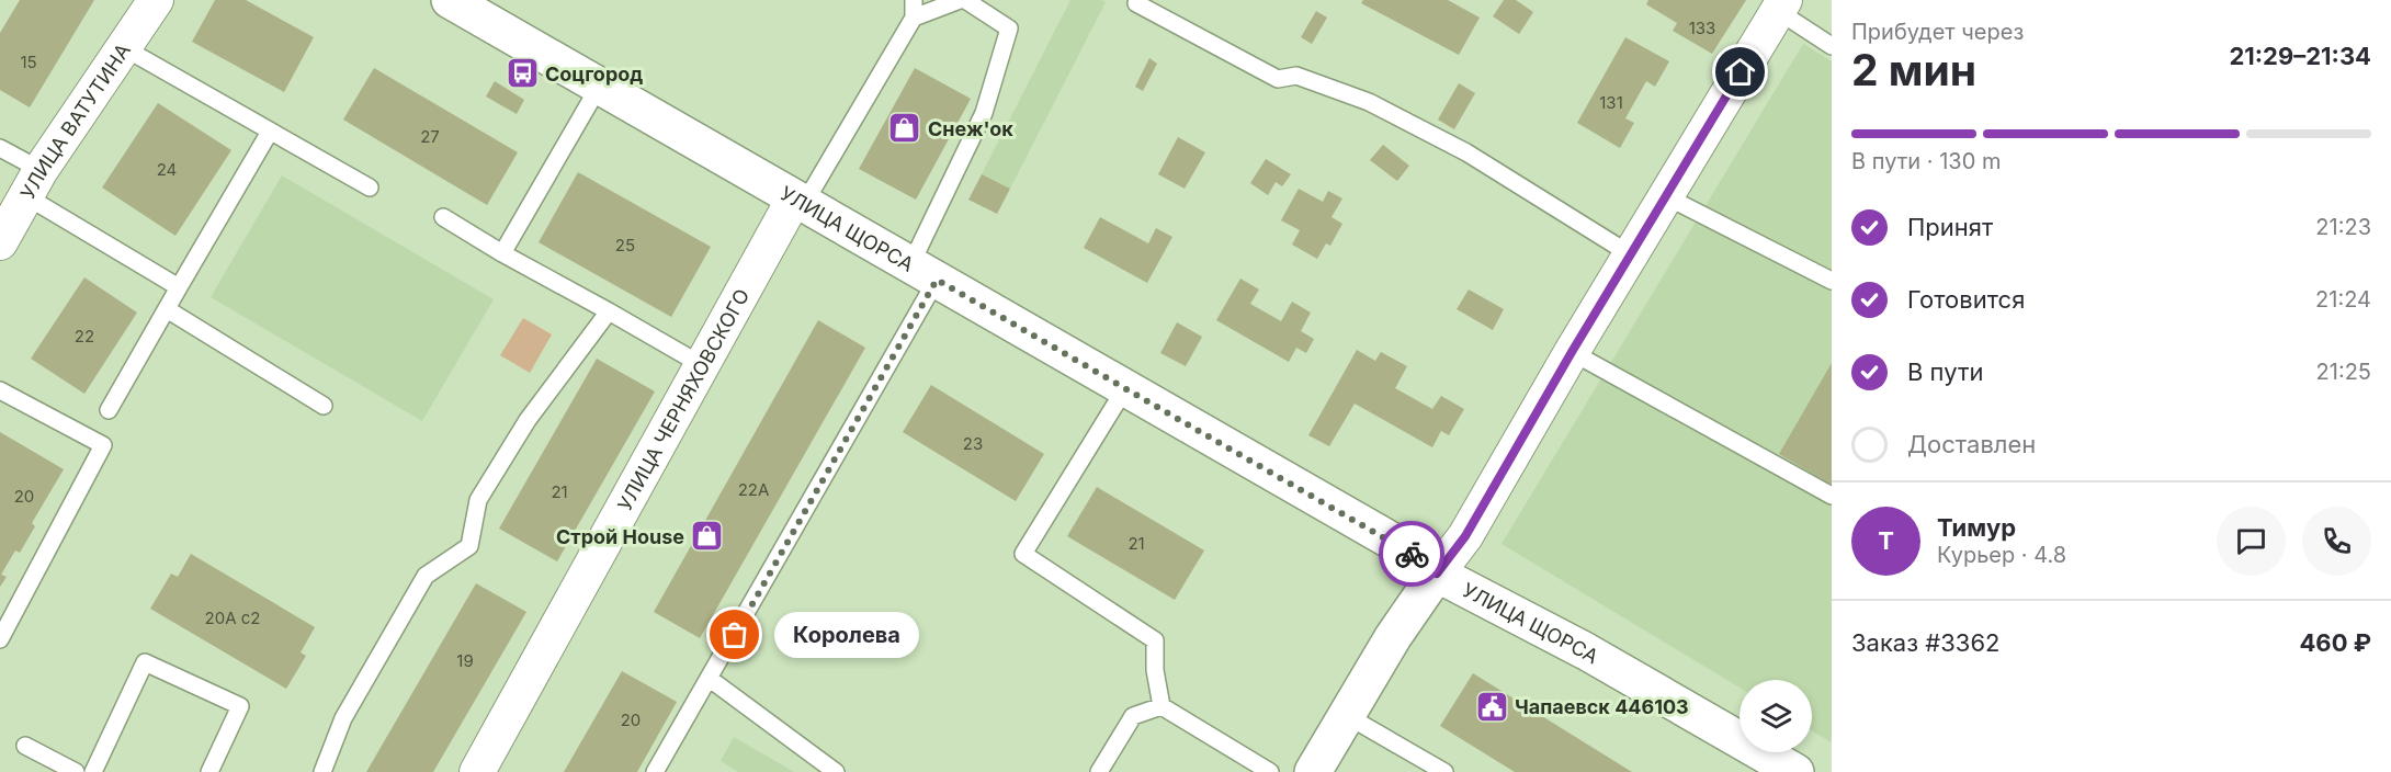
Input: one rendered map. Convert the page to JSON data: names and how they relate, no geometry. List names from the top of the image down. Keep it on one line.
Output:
{"streets":{"main road":["УЛИЦА ЩОРСА"],"street":["УЛИЦА ВАТУТИНА","УЛИЦА ЧЕРНЯХОВСКОГО"]},"crossings":[["УЛИЦА ЩОРСА","УЛИЦА ЧЕРНЯХОВСКОГО"]],"places":{"bus stop":["Соцгород"],"shop":["Снеж'ок","Строй House"],"other":["Королева"],"public building":["Чапаевск 446103"]},"house_numbers":["133","15","131","27","24","25","22","23","22А","21","20","21","20А с2","19","20"],"page":{"heading":["2 мин","Прибудет через","21:29–21:34"],"panel":["Тимур","Курьер · 4.8","Заказ #3362","460 ₽"],"bar":"В пути · 130 m","list":[["Принят","21:23"],["Готовится","21:24"],["В пути","21:25"],"Доставлен"],"round":"Т","bubble":"Королева"}}
